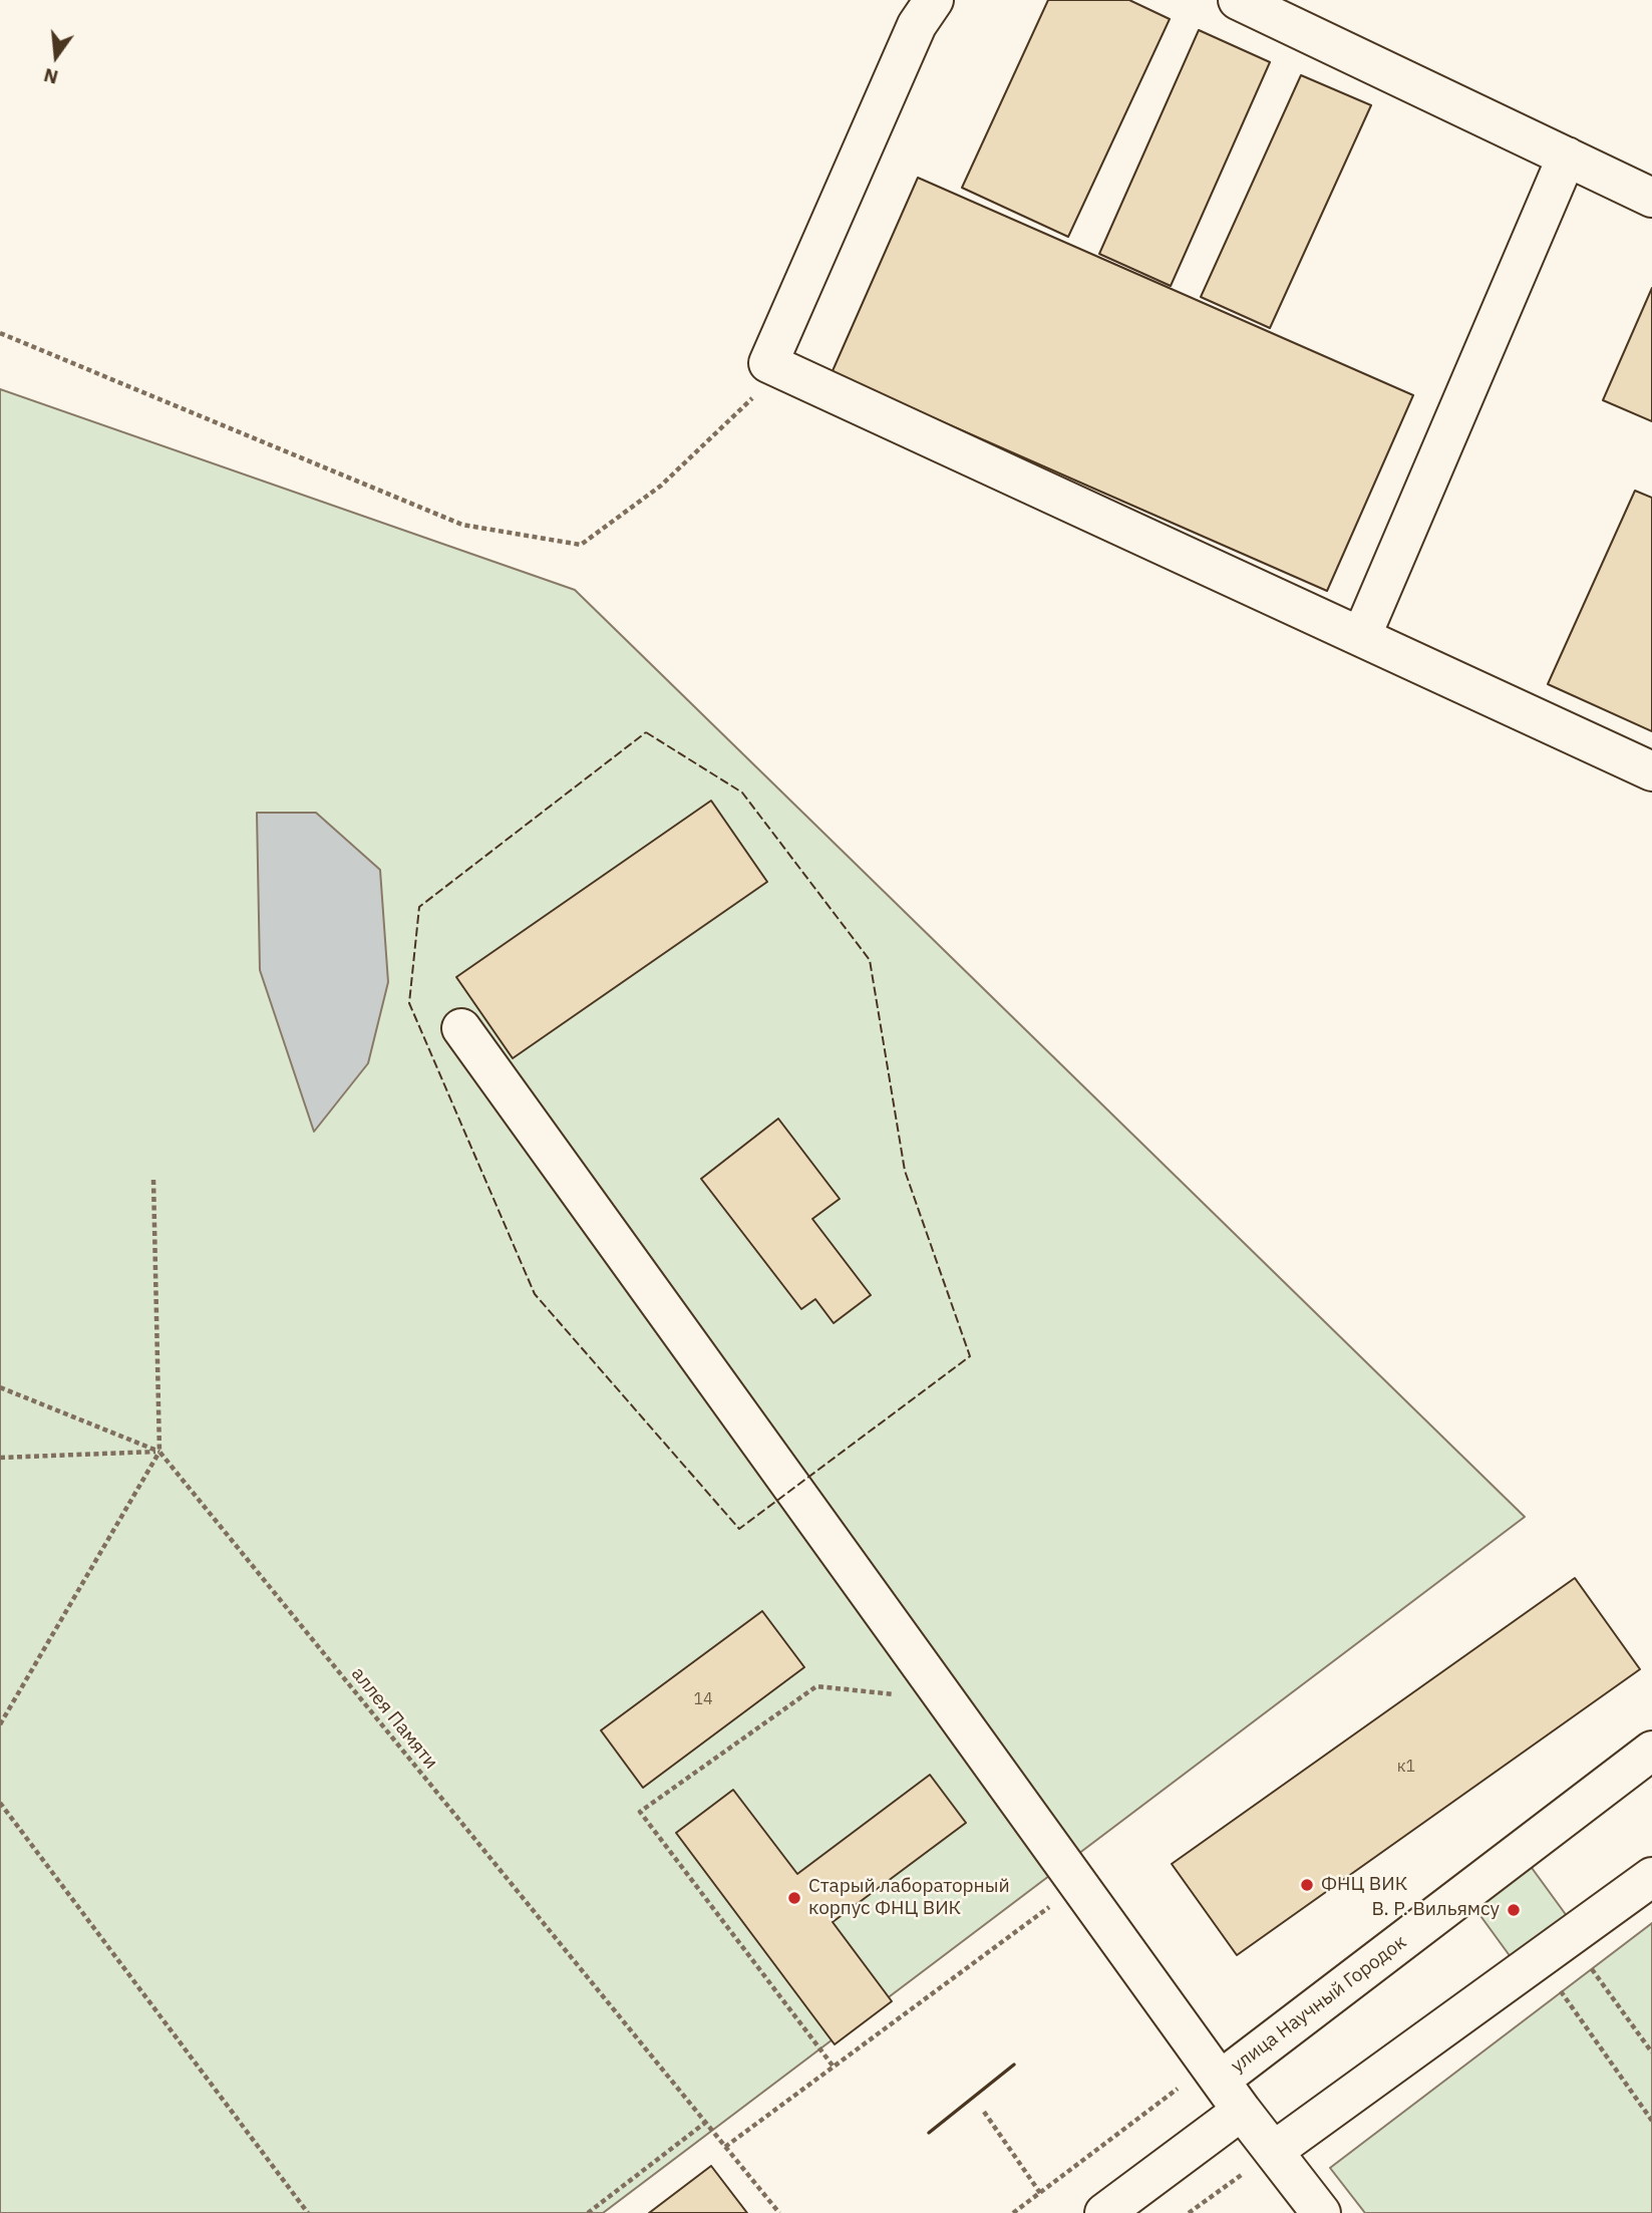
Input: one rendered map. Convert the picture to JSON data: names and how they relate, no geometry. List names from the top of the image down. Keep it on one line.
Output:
{"streets":{"street":["улица Научный Городок"],"path":["аллея Памяти"]},"places":["ФНЦ ВИК","Старый лабораторный корпус ФНЦ ВИК","В. Р. Вильямсу"],"house_numbers":["14","к1"],"north":"bottom"}
